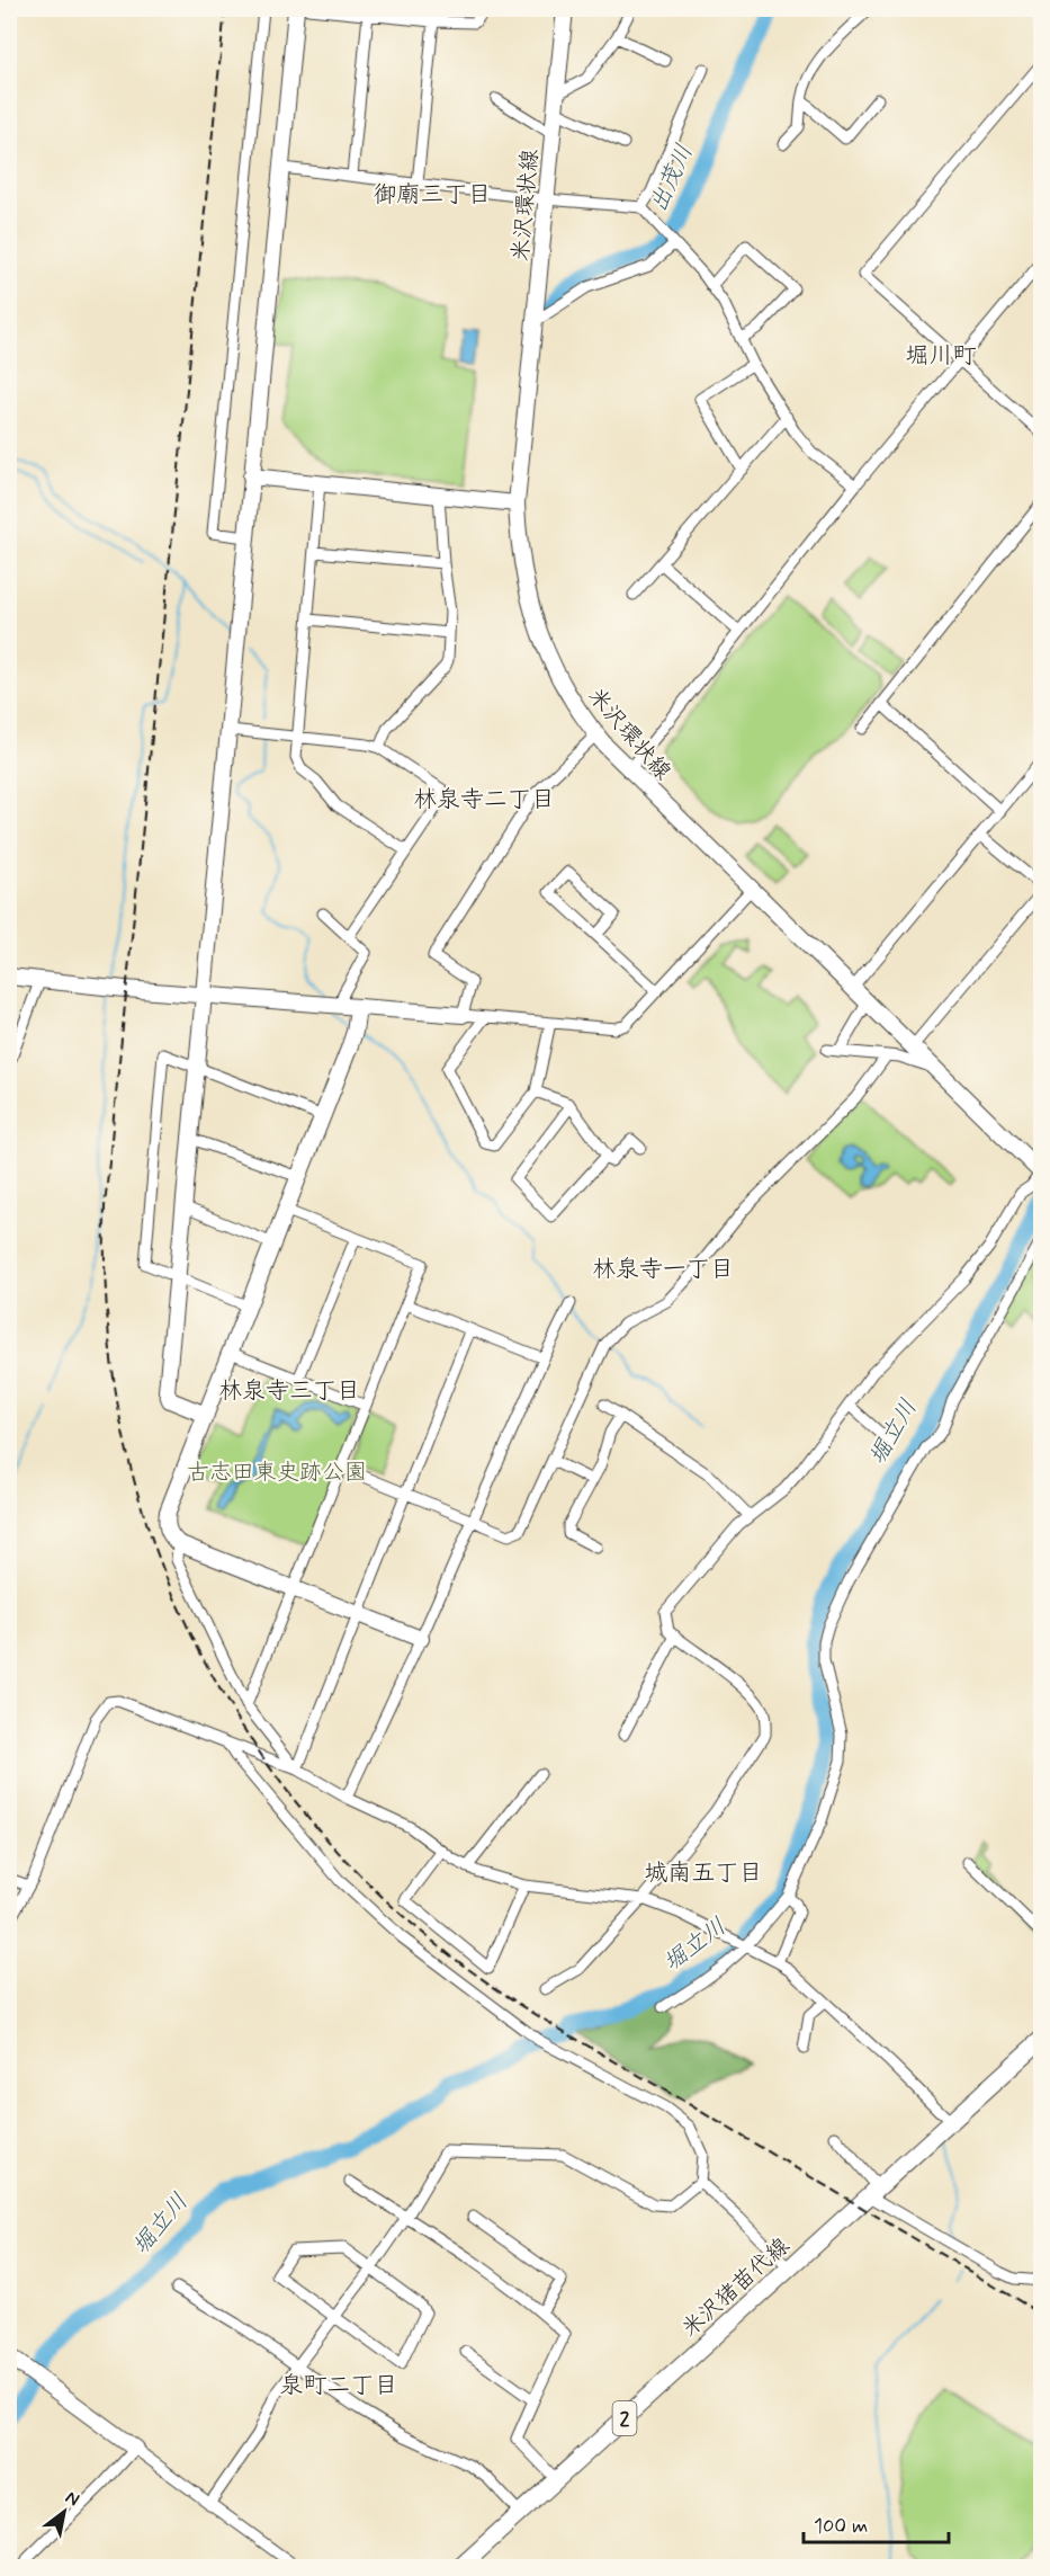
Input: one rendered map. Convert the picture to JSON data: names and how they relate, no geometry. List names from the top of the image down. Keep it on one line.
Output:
{"streets":{"main road":["米沢猪苗代線","2"],"street":["米沢環状線"]},"districts":["御廟三丁目","堀川町","林泉寺二丁目","林泉寺一丁目","林泉寺三丁目","城南五丁目","泉町二丁目"],"water":["出茂川","堀立川"],"parks":["古志田東史跡公園"],"scale_bar":"100 m","north":"top right"}
